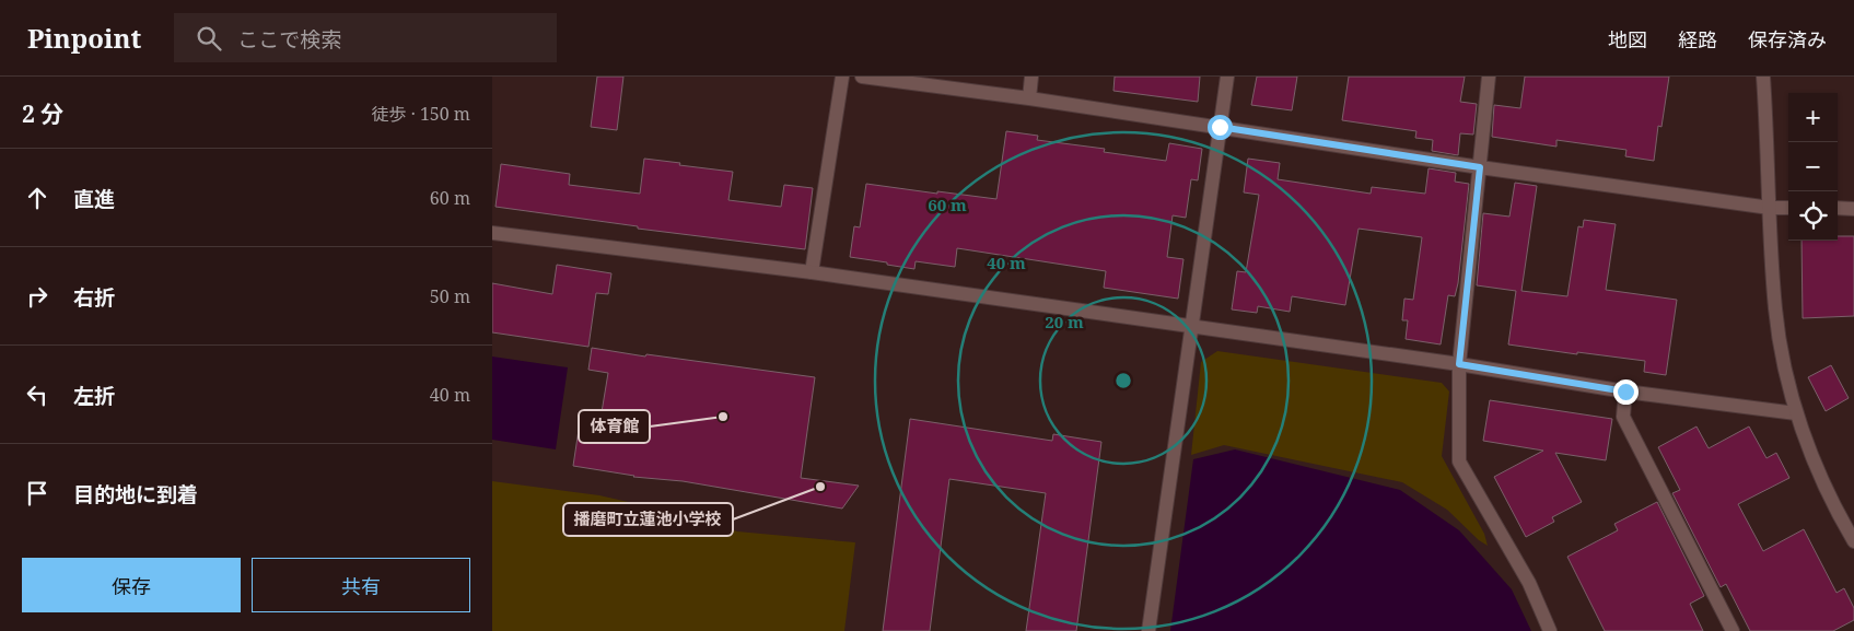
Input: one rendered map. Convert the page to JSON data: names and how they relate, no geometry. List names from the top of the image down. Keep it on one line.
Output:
{"places":["体育館","播磨町立蓮池小学校"],"page":{"header":"Pinpoint","search":"ここで検索","nav":["地図","経路","保存済み"],"heading":["2 分","徒歩 · 150 m"],"map_buttons":["+","−"],"list":[["直進","60 m"],["右折","50 m"],["左折","40 m"],"目的地に到着"],"buttons":["保存","共有"]},"rings":["60 m","40 m","20 m"]}
